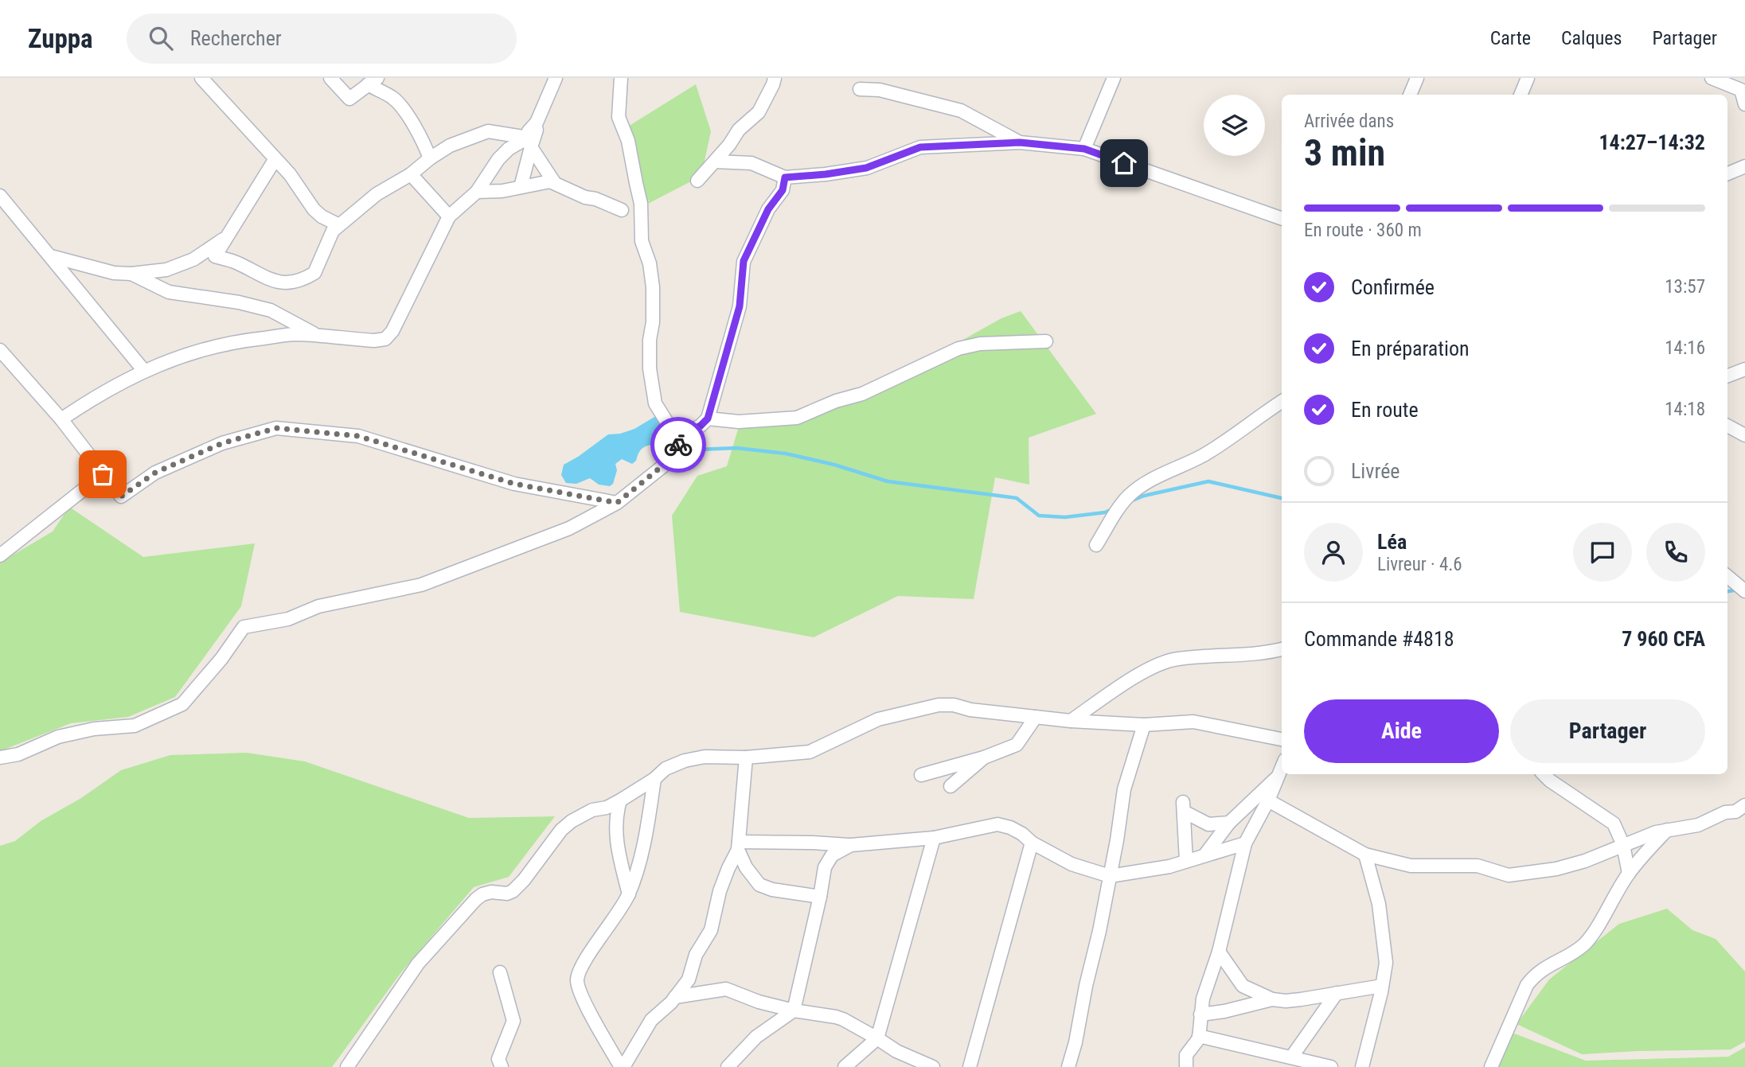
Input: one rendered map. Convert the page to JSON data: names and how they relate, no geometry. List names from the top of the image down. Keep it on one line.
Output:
{"page":{"header":"Zuppa","search":"Rechercher","nav":["Carte","Calques","Partager"],"heading":["3 min","Arrivée dans","14:27–14:32"],"panel":["Léa","Livreur · 4.6","Commande #4818","7 960 CFA"],"bar":"En route · 360 m","list":[["Confirmée","13:57"],["En préparation","14:16"],["En route","14:18"],"Livrée"],"buttons":["Aide","Partager"]}}
